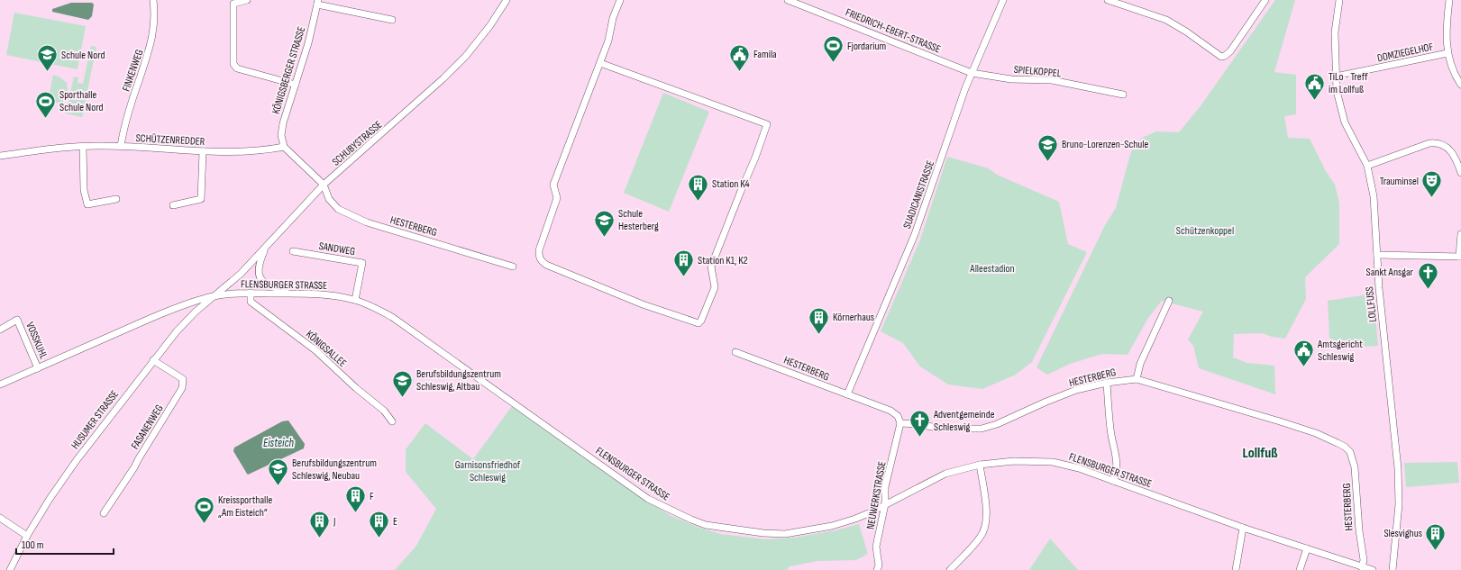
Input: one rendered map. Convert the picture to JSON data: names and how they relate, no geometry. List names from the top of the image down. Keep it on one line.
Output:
{"streets":{"street":["FRIEDRICH-EBERT-STRASSE","DOMZIEGELHOF","FINKENWEG","KÖNIGSBERGER STRASSE","SPIELKOPPEL","SCHÜTZENREDDER","SCHUBYSTRASSE","SUADICANISTRASSE","HESTERBERG","SANDWEG","FLENSBURGER STRASSE","LOLLFUSS","VOSSKUHL","KÖNIGSALLEE","HUSUMER STRASSE","FASANENWEG","NEUWERKSTRASSE"]},"crossings":[["FRIEDRICH-EBERT-STRASSE","SPIELKOPPEL"],["FRIEDRICH-EBERT-STRASSE","SUADICANISTRASSE"],["DOMZIEGELHOF","LOLLFUSS"],["FINKENWEG","SCHÜTZENREDDER"],["KÖNIGSBERGER STRASSE","SCHÜTZENREDDER"],["SPIELKOPPEL","SUADICANISTRASSE"],["SCHUBYSTRASSE","HESTERBERG"],["SCHUBYSTRASSE","FLENSBURGER STRASSE"],["SCHUBYSTRASSE","HUSUMER STRASSE"],["SUADICANISTRASSE","HESTERBERG"],["HESTERBERG","FLENSBURGER STRASSE"],["HESTERBERG","NEUWERKSTRASSE"],["SANDWEG","FLENSBURGER STRASSE"],["FLENSBURGER STRASSE","VOSSKUHL"],["FLENSBURGER STRASSE","KÖNIGSALLEE"],["FLENSBURGER STRASSE","HUSUMER STRASSE"],["FLENSBURGER STRASSE","NEUWERKSTRASSE"],["HUSUMER STRASSE","FASANENWEG"]],"districts":["Lollfuß"],"water":["Eisteich"],"parks":["Schützenkoppel","Alleestadion","Garnisonsfriedhof Schleswig"],"places":{"sports":["Fjordarium","Sporthalle Schule Nord","Kreissporthalle „Am Eisteich“"],"public building":["Famila","TiLo - Treff im Lollfuß","Amtsgericht Schleswig"],"school or university":["Schule Nord","Bruno-Lorenzen-Schule","Schule Hesterberg","Berufsbildungszentrum Schleswig, Altbau","Berufsbildungszentrum Schleswig, Neubau"],"theatre":["Trauminsel"],"building":["Station K4","Station K1, K2","Körnerhaus","F","J","E","Slesvighus"],"church":["Sankt Ansgar","Adventgemeinde Schleswig"]},"scale_bar":"100 m"}
